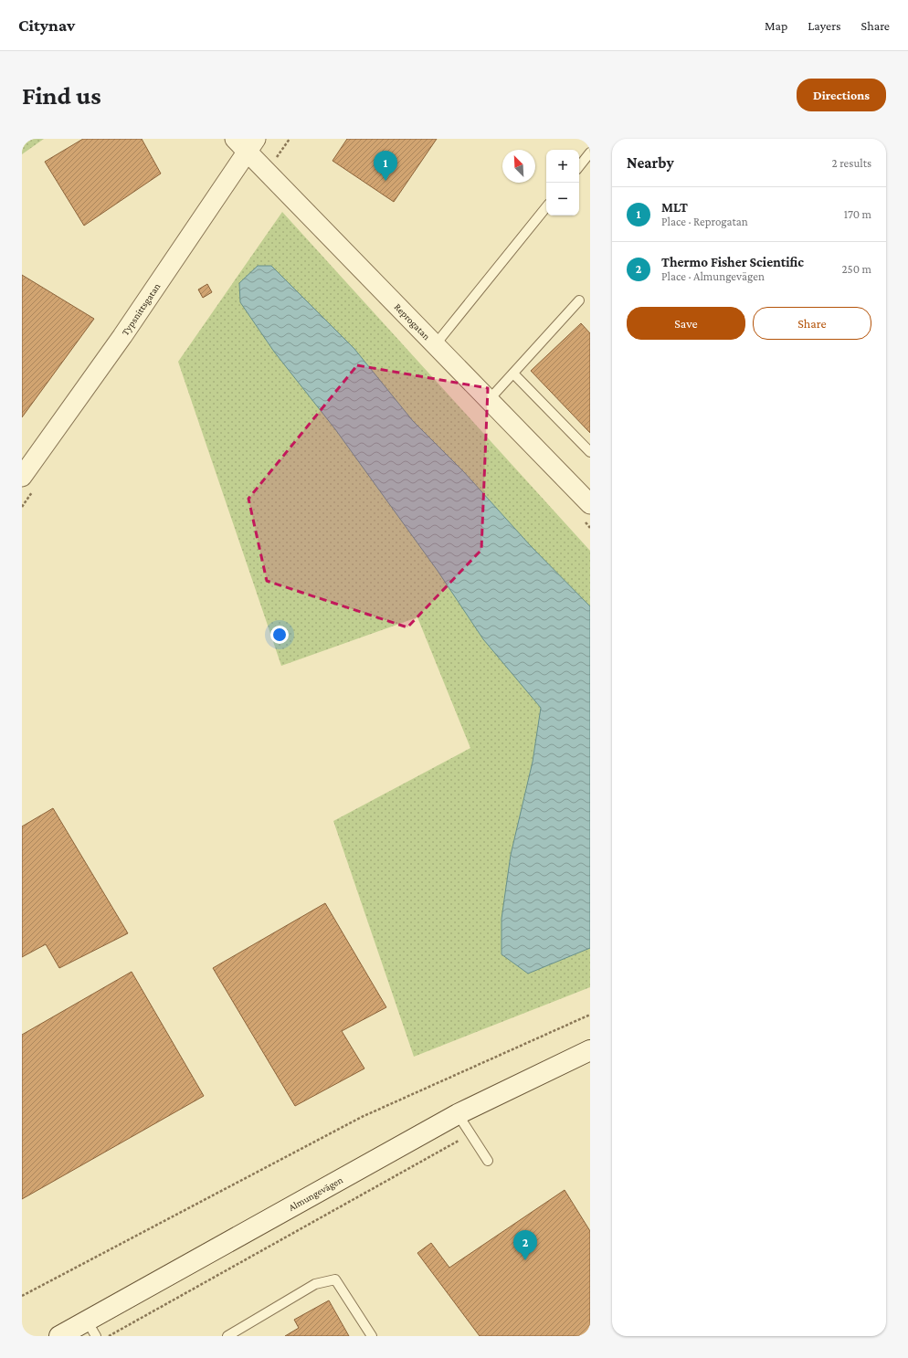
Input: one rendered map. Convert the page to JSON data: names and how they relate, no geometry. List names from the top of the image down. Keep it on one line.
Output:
{"streets":{"main road":["Almungevägen"],"street":["Typsnittsgatan","Reprogatan"]},"crossings":[["Typsnittsgatan","Reprogatan"]],"north":"top left","page":{"header":"Citynav","nav":["Map","Layers","Share"],"buttons":["Directions",["Save","Share"]],"title":"Find us","heading":["Nearby","2 results"],"map_buttons":["+","−"],"pins":["1","2"],"list":[{"mark":"1","name":"MLT","note":"Place · Reprogatan","value":"170 m"},{"mark":"2","name":"Thermo Fisher Scientific","note":"Place · Almungevägen","value":"250 m"}]}}
